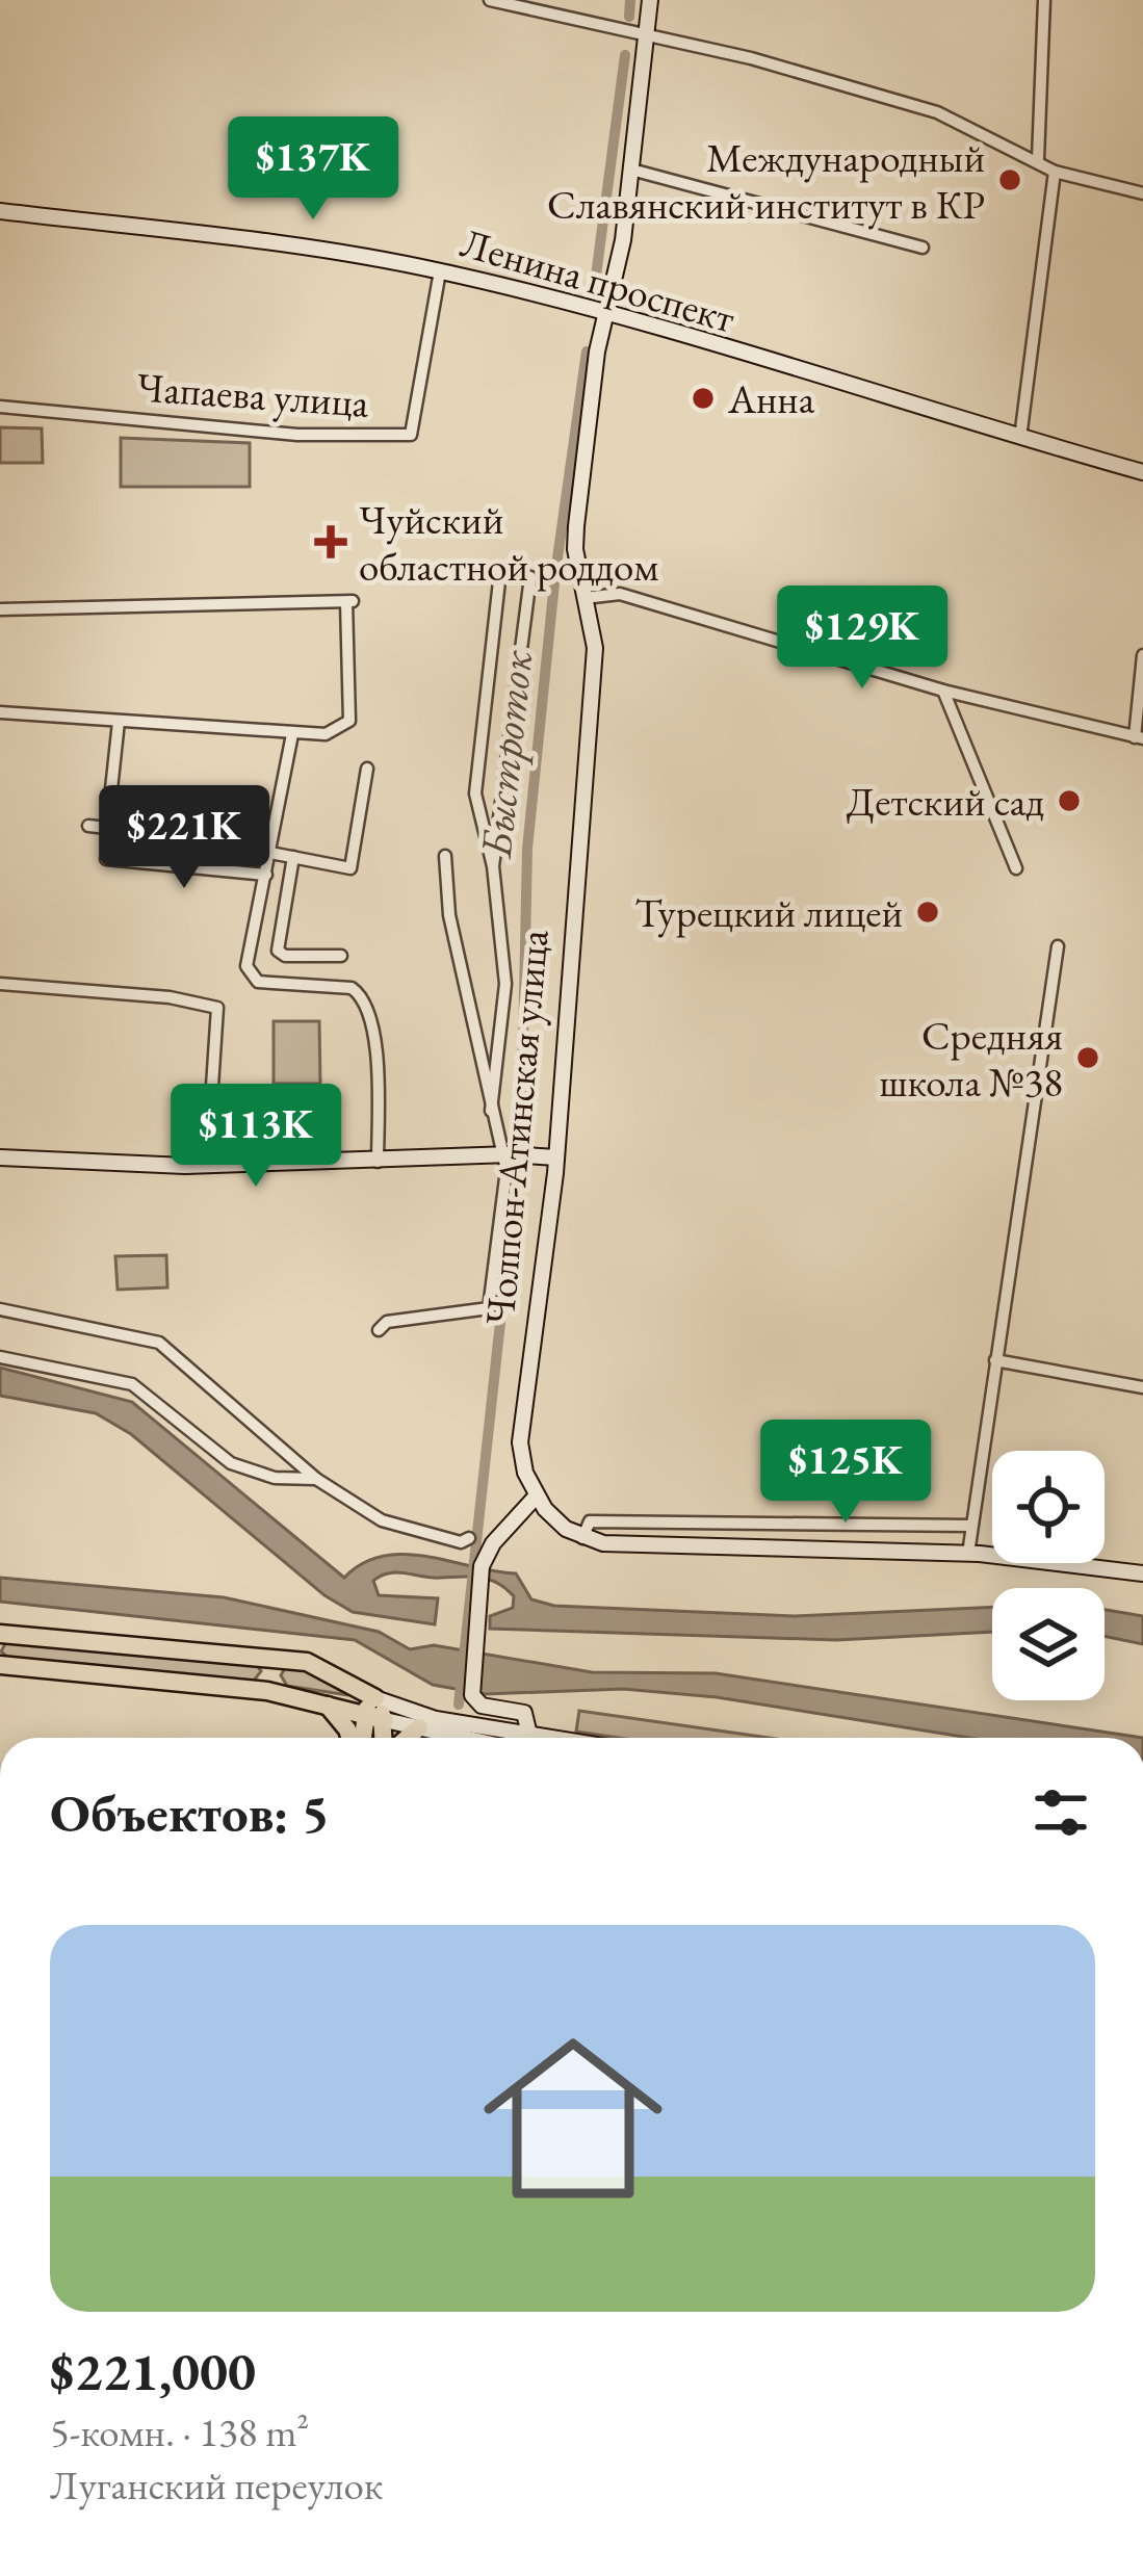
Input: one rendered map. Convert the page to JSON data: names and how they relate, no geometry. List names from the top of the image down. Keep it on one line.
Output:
{"streets":{"main road":["Ленина проспект","Чолпон-Атинская улица"],"street":["Чапаева улица"]},"crossings":[["Ленина проспект","Чапаева улица"],["Ленина проспект","Чолпон-Атинская улица"]],"water":["Быстроток"],"places":{"other":["Международный Славянский институт в КР","Анна","Детский сад","Турецкий лицей","Средняя школа №38"],"health":["Чуйский областной роддом"]},"page":{"price":["$137K","$129K","$221K","$113K","$125K"],"heading":"Объектов: 5","list":[{"name":"$221,000","note":"5-комн. · 138 m² · Луганский переулок"}]}}
